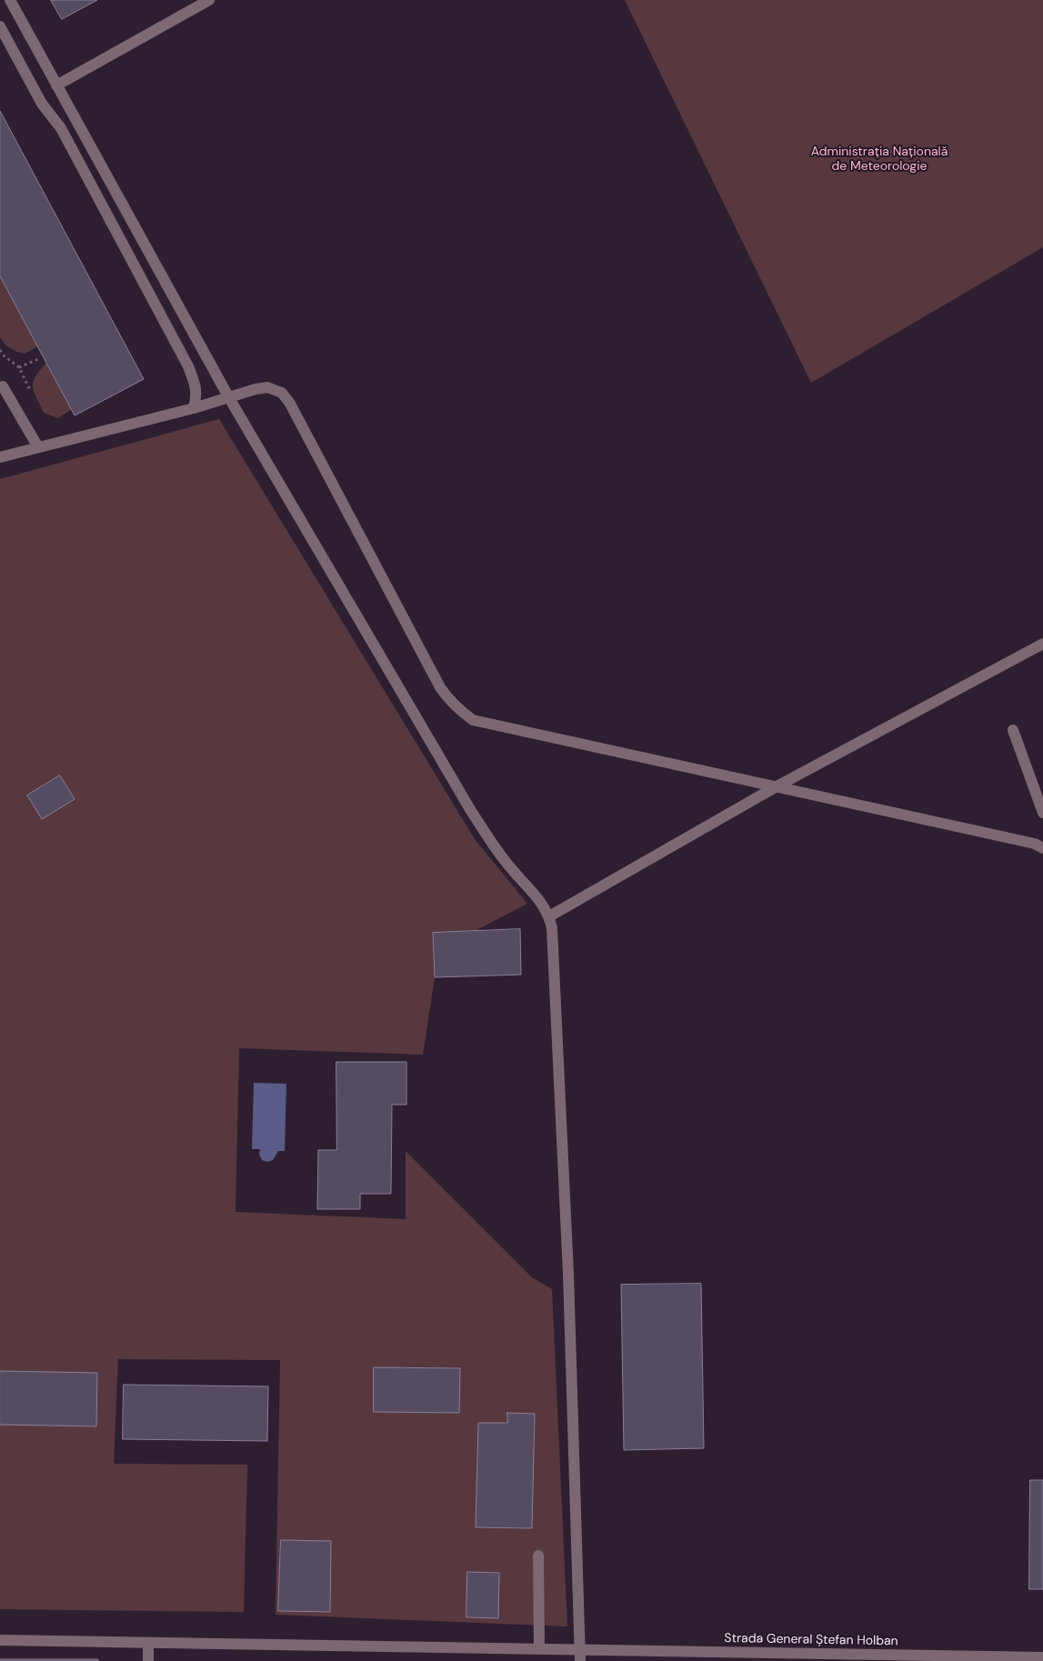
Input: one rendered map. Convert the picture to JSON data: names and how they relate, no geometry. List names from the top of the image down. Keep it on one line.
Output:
{"streets":{"street":["Strada General Ștefan Holban"]},"parks":["Administrația Națională de Meteorologie"]}
